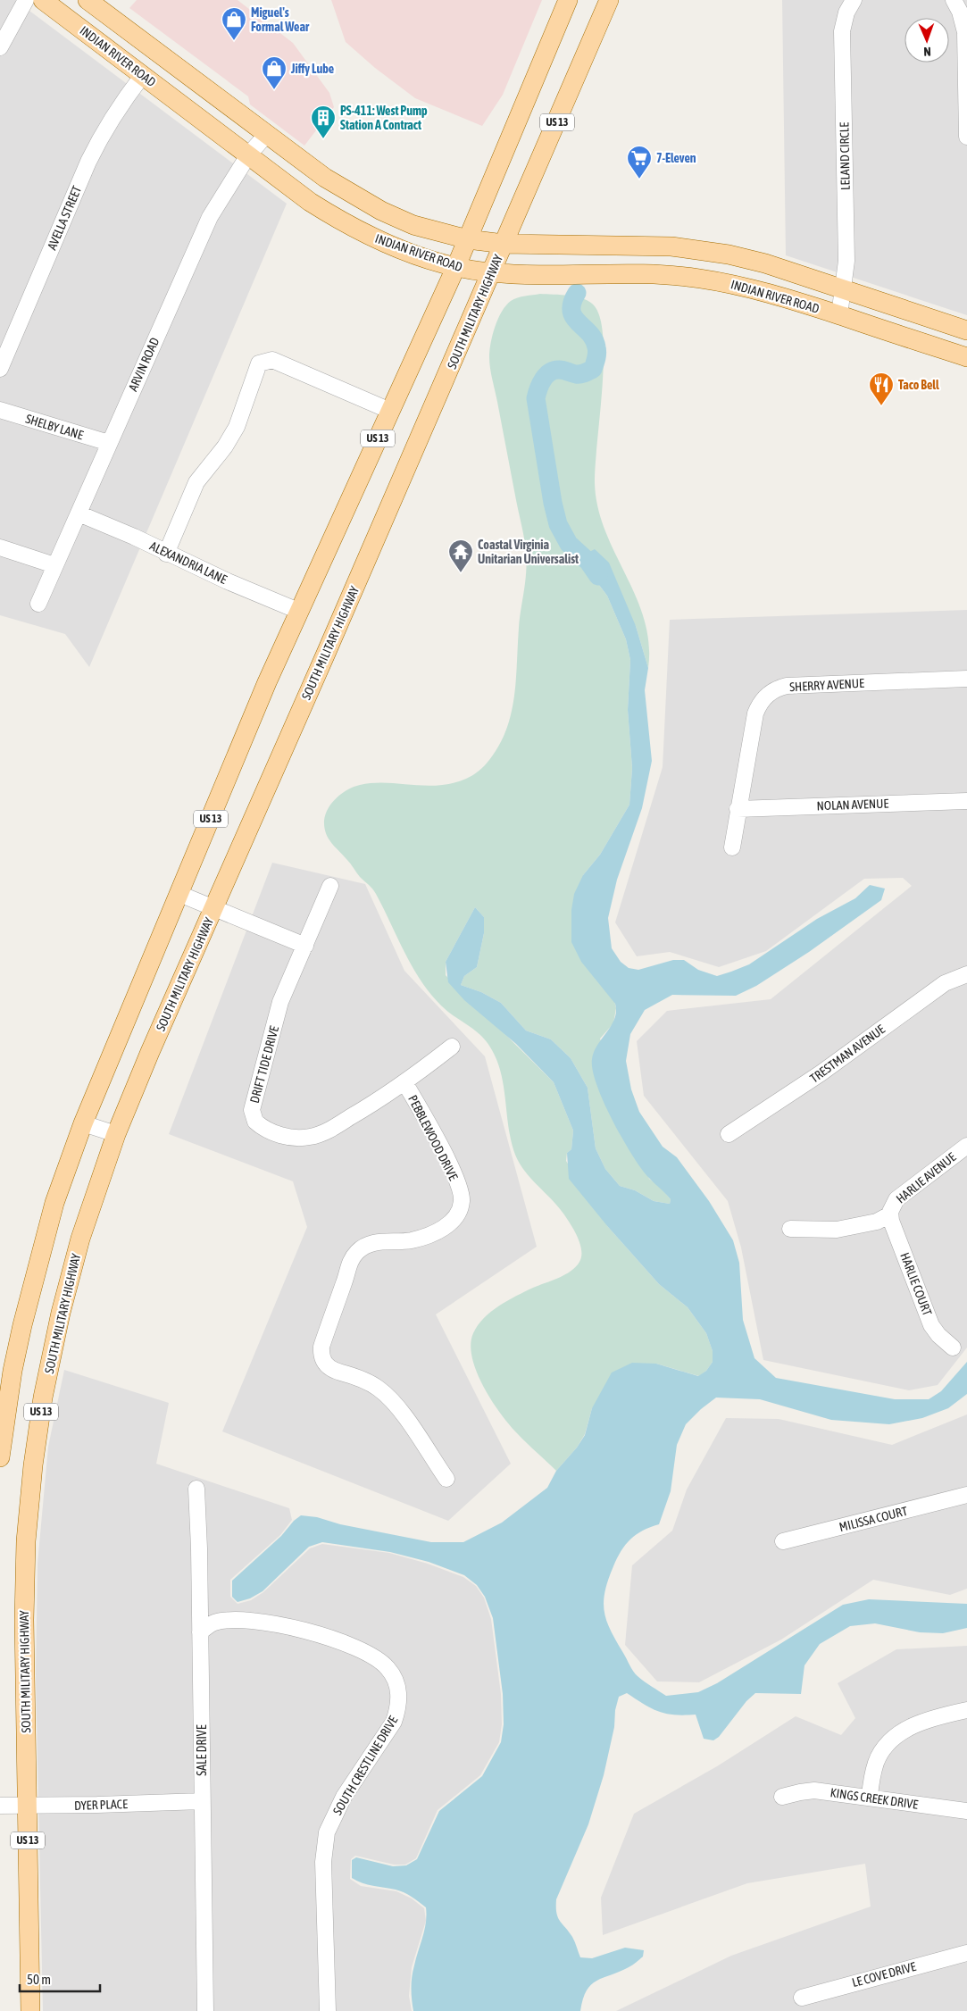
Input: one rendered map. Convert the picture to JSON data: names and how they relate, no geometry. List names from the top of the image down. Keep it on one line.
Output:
{"streets":{"main road":["INDIAN RIVER ROAD","US 13","SOUTH MILITARY HIGHWAY"],"street":["LELAND CIRCLE","AVELLA STREET","ARVIN ROAD","SHELBY LANE","ALEXANDRIA LANE","SHERRY AVENUE","NOLAN AVENUE","TRESTMAN AVENUE","DRIFT TIDE DRIVE","PEBBLEWOOD DRIVE","HARLIE AVENUE","HARLIE COURT","MILISSA COURT","SALE DRIVE","SOUTH CRESTLINE DRIVE","KINGS CREEK DRIVE","DYER PLACE","LE COVE DRIVE"]},"crossings":[["INDIAN RIVER ROAD","US 13"],["INDIAN RIVER ROAD","LELAND CIRCLE"],["INDIAN RIVER ROAD","AVELLA STREET"],["INDIAN RIVER ROAD","SOUTH MILITARY HIGHWAY"],["INDIAN RIVER ROAD","ARVIN ROAD"],["US 13","ALEXANDRIA LANE"],["SOUTH MILITARY HIGHWAY","DYER PLACE"],["ARVIN ROAD","SHELBY LANE"],["ARVIN ROAD","ALEXANDRIA LANE"],["SHERRY AVENUE","NOLAN AVENUE"],["DRIFT TIDE DRIVE","PEBBLEWOOD DRIVE"],["HARLIE AVENUE","HARLIE COURT"],["SALE DRIVE","SOUTH CRESTLINE DRIVE"],["SALE DRIVE","DYER PLACE"]],"places":{"shop":["Miguel's Formal Wear","Jiffy Lube"],"building":["PS-411: West Pump Station A Contract"],"supermarket":["7-Eleven"],"restaurant":["Taco Bell"],"temple":["Coastal Virginia Unitarian Universalist"]},"scale_bar":"50 m","north":"bottom"}
